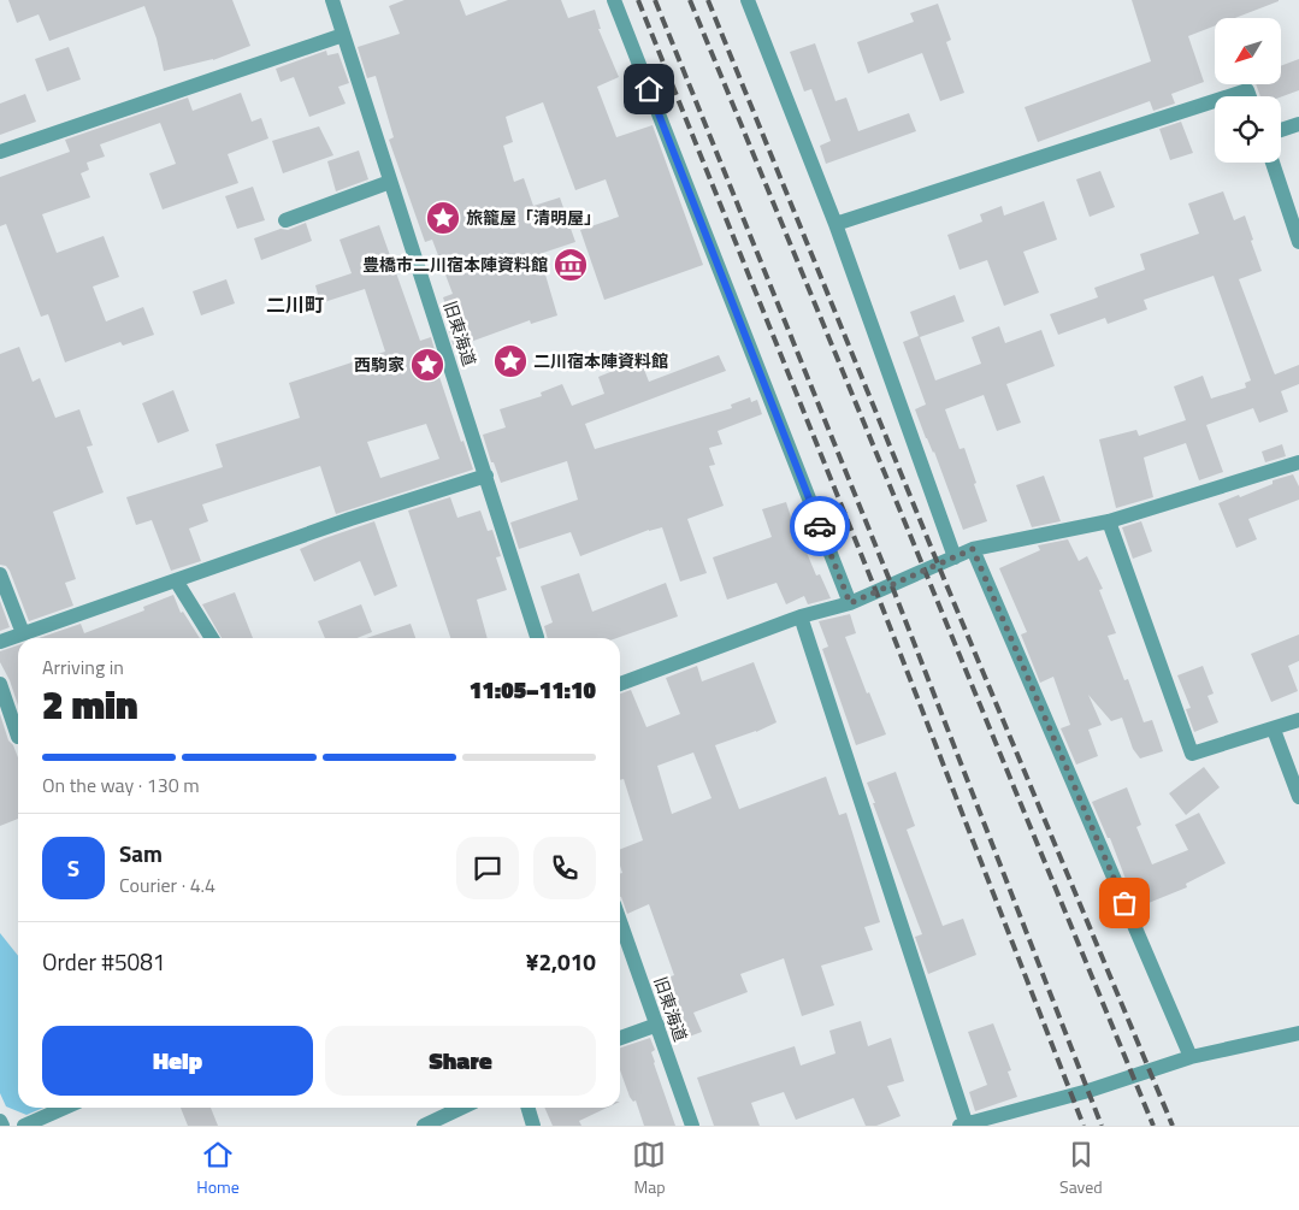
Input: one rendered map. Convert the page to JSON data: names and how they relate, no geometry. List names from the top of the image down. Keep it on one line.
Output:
{"streets":{"street":["旧東海道"]},"districts":["二川町"],"places":{"place":["旅籠屋「清明屋」","二川宿本陣資料館","西駒家"],"museum":["豊橋市二川宿本陣資料館"]},"north":"bottom left","page":{"heading":["2 min","Arriving in","11:05–11:10"],"panel":["Sam","Courier · 4.4","Order #5081","¥2,010"],"bar":"On the way · 130 m","round":"S","buttons":["Help","Share"],"tabs":["Home","Map","Saved"]}}
